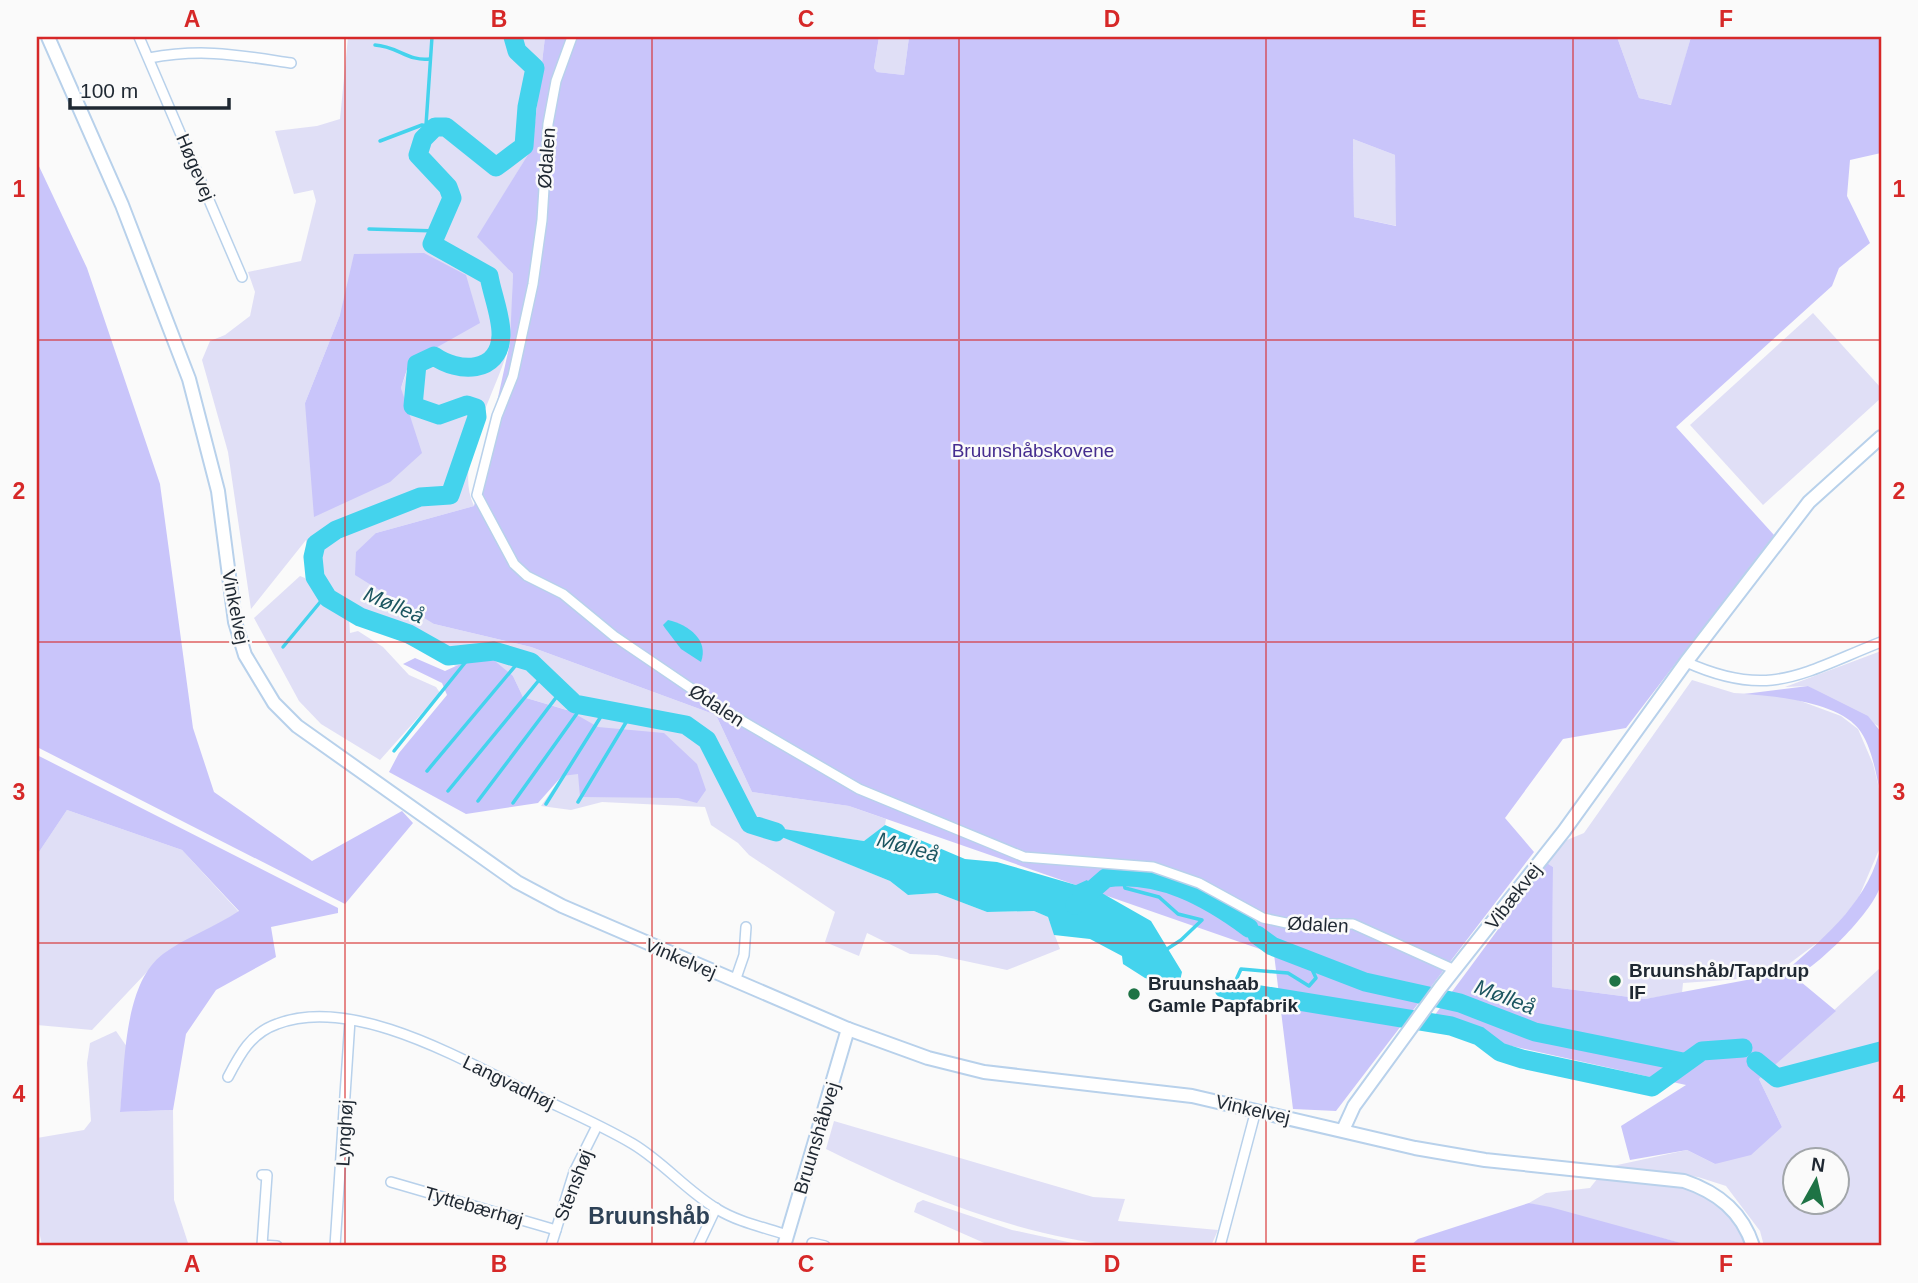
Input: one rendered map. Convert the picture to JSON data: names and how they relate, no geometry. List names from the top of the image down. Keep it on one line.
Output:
{"streets":{"street":["Ødalen","Høgevej","Vinkelvej","Vibækvej","Langvadhøj","Lynghøj","Bruunshåbvej","Stenshøj","Tyttebærhøj"]},"crossings":[["Ødalen","Vibækvej"],["Vinkelvej","Vibækvej"],["Vinkelvej","Bruunshåbvej"],["Langvadhøj","Lynghøj"],["Langvadhøj","Bruunshåbvej"],["Langvadhøj","Stenshøj"],["Stenshøj","Tyttebærhøj"]],"districts":["Bruunshåb"],"water":["Mølleå"],"parks":["Bruunshåbskovene"],"places":["Bruunshåb/Tapdrup IF","Bruunshaab Gamle Papfabrik"],"scale_bar":"100 m","north":"top","grid":{"columns":["A","B","C","D","E","F"],"rows":["1","2","3","4"]}}
